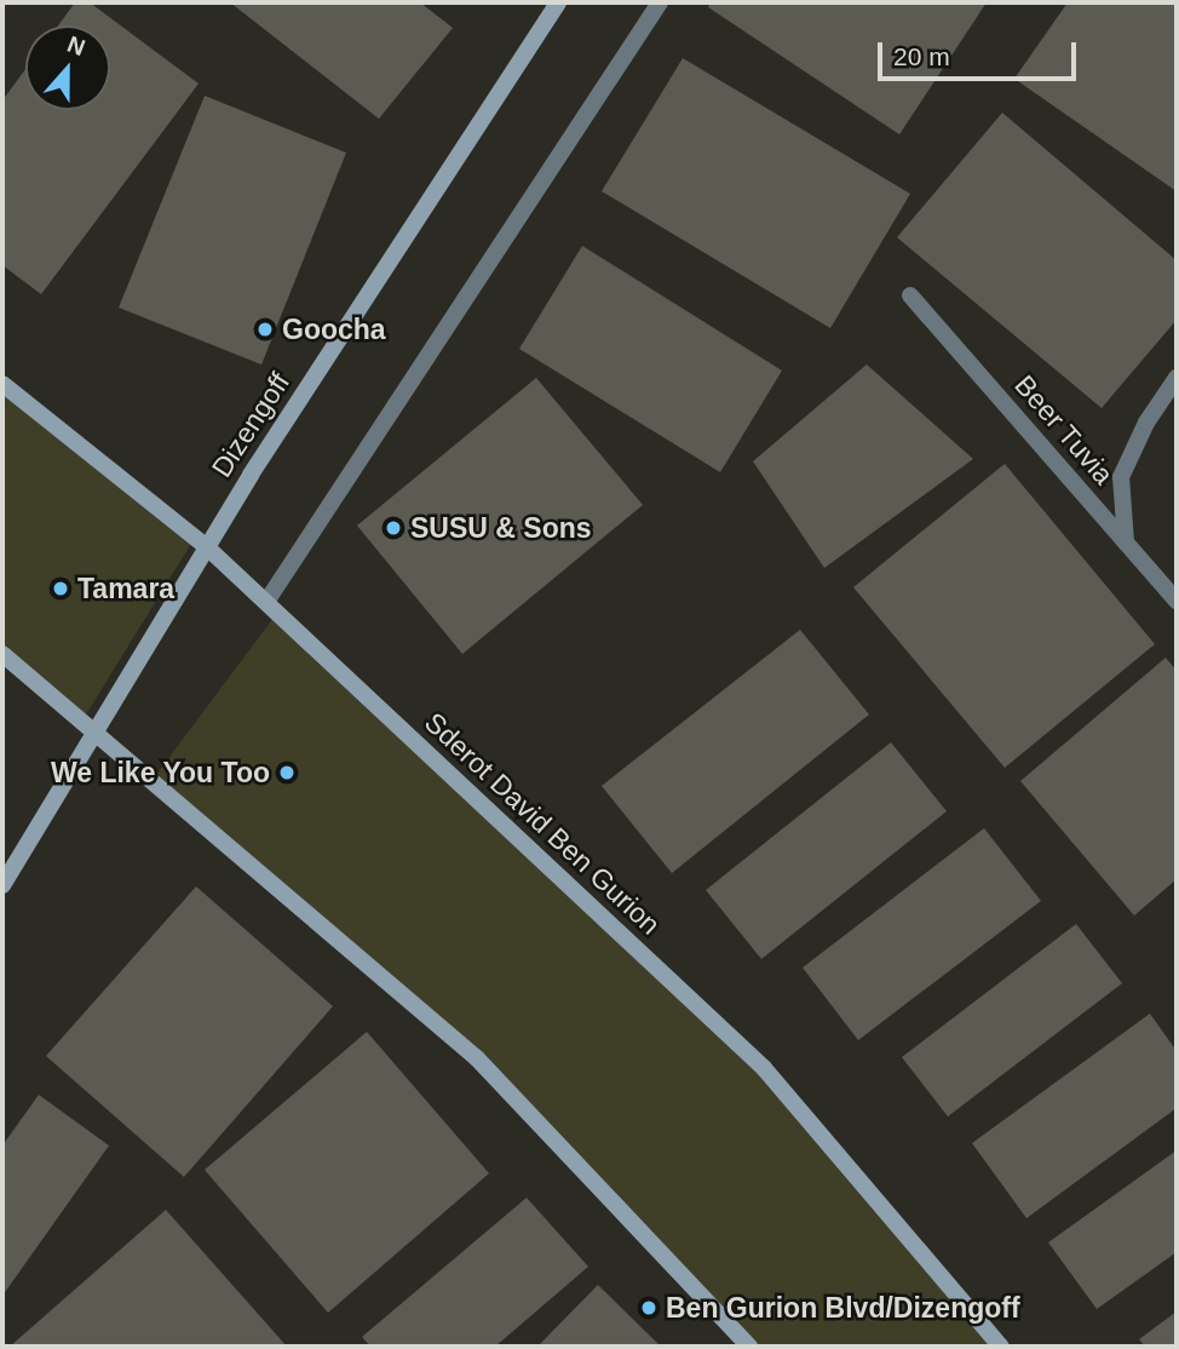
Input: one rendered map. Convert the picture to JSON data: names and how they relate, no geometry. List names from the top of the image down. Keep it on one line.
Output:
{"streets":{"street":["Dizengoff","Beer Tuvia","Sderot David Ben Gurion"]},"crossings":[["Dizengoff","Sderot David Ben Gurion"]],"places":["Goocha","SUSU & Sons","Tamara","We Like You Too","Ben Gurion Blvd/Dizengoff"],"scale_bar":"20 m","north":"top"}
